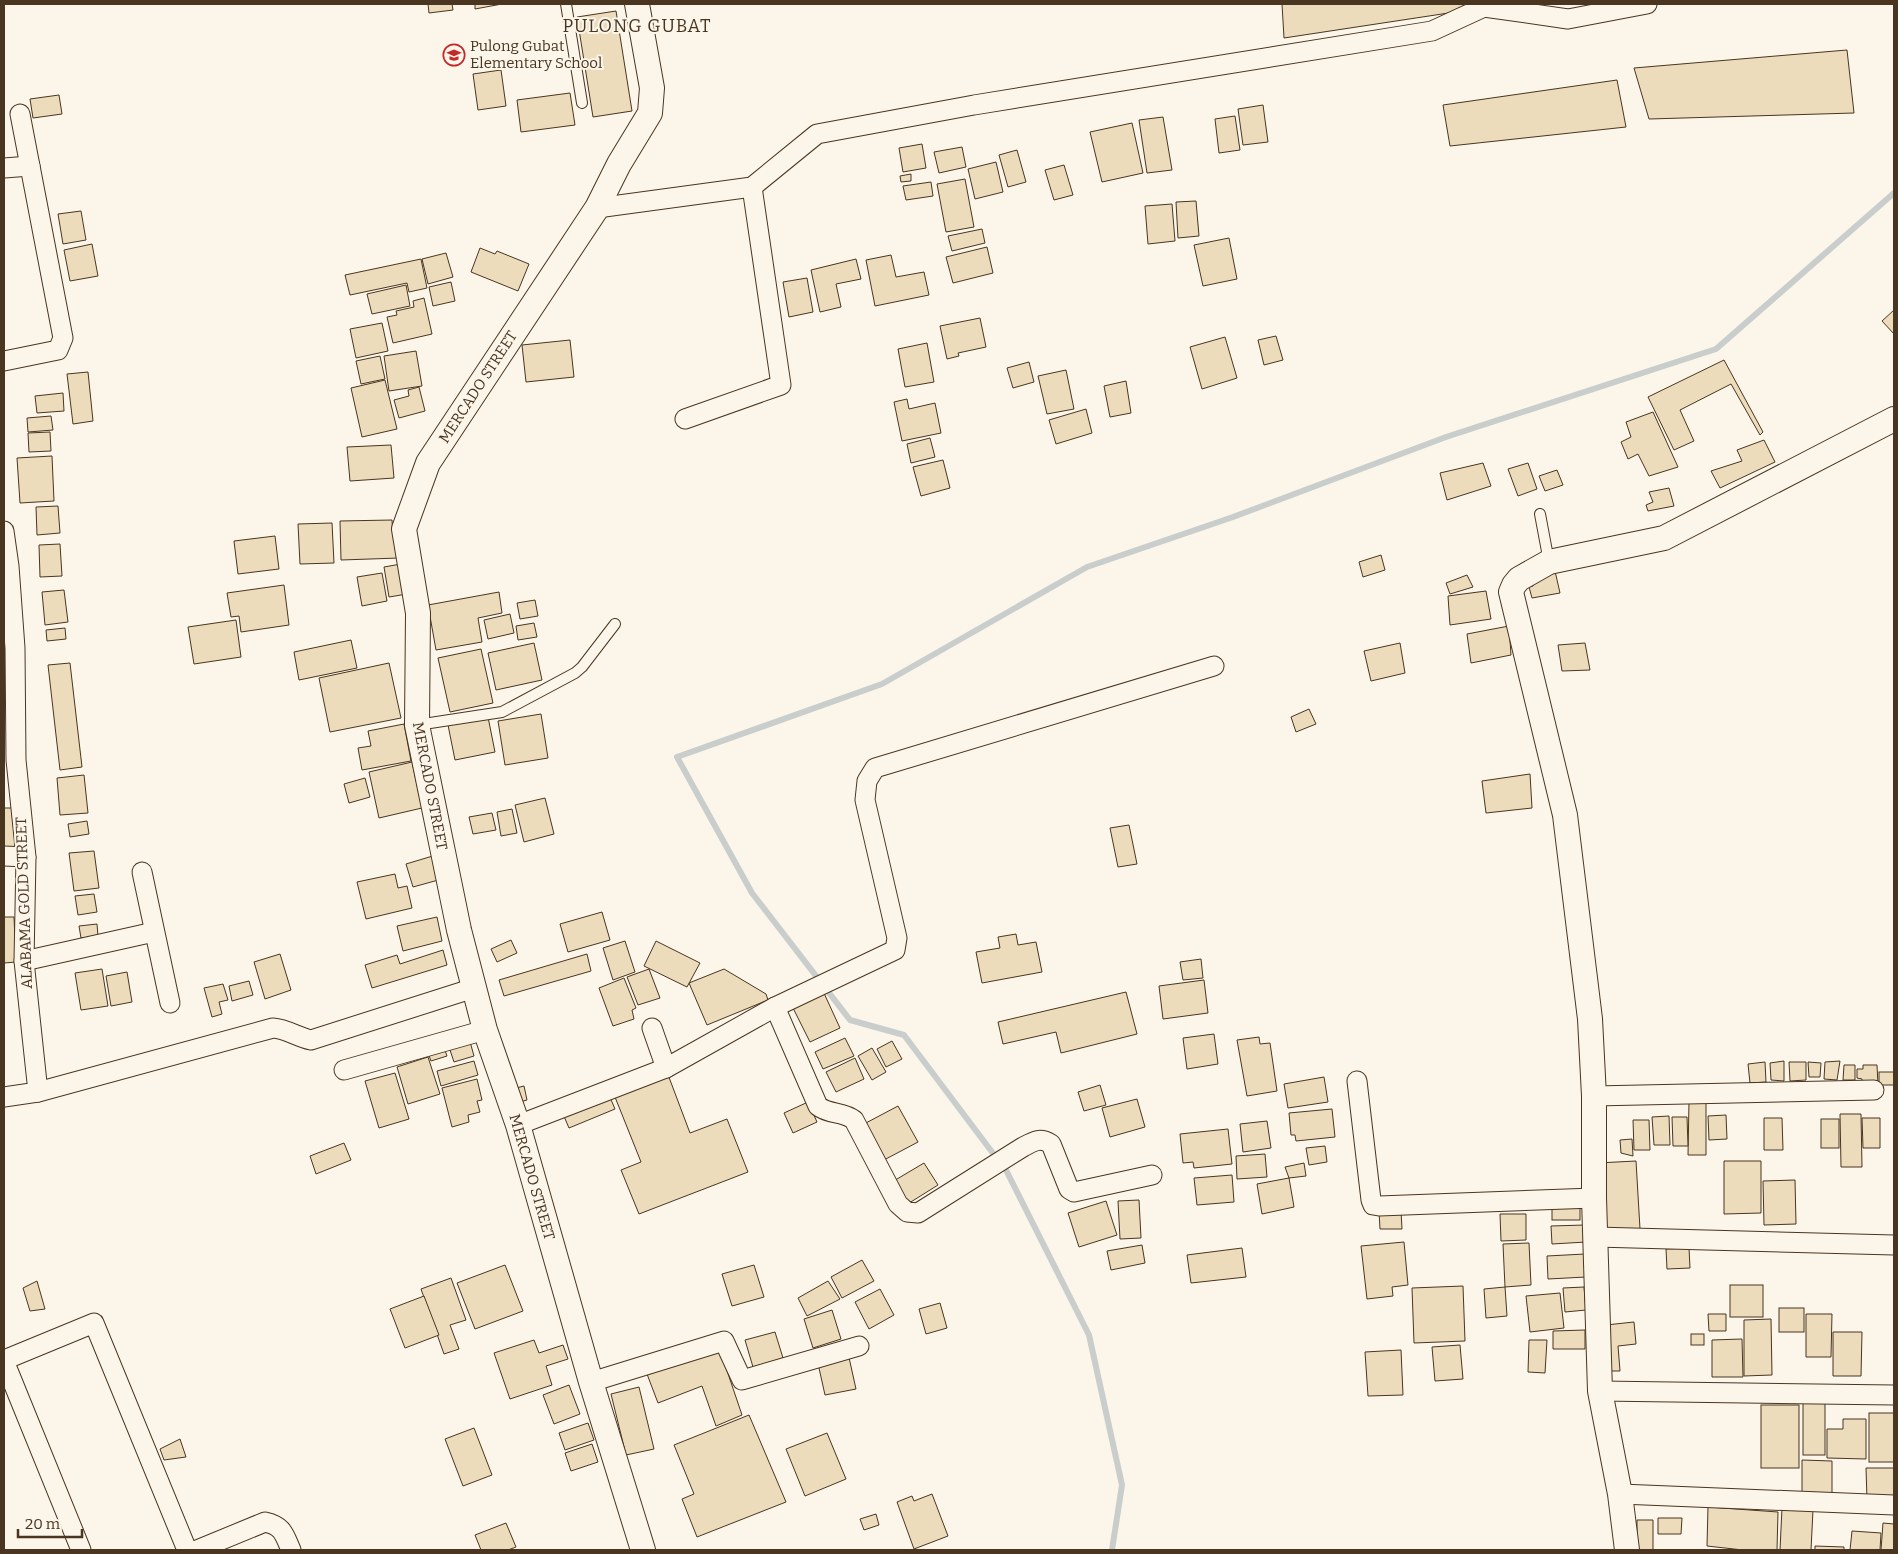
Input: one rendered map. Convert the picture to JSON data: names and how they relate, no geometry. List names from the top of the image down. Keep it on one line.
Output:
{"streets":{"street":["MERCADO STREET","ALABAMA GOLD STREET"]},"districts":["PULONG GUBAT"],"places":{"school or university":["Pulong Gubat Elementary School"]},"scale_bar":"20 m"}
